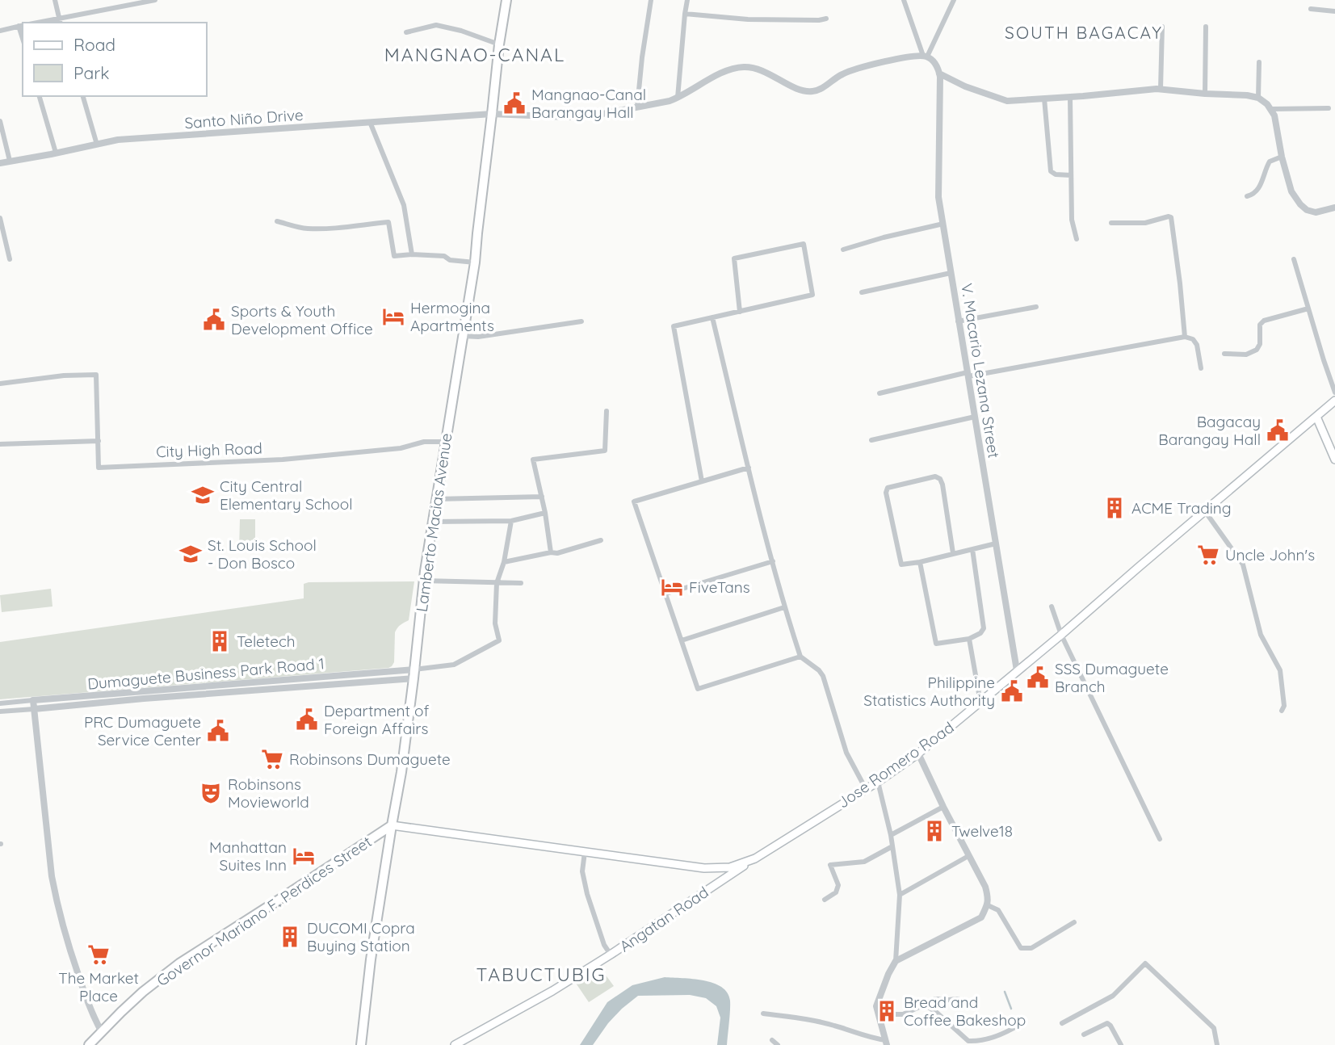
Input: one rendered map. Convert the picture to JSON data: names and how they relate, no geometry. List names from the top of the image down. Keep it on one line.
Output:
{"streets":{"main road":["Lamberto Macias Avenue","Jose Romero Road","Governor Mariano F. Perdices Street","Angatan Road"],"street":["Santo Niño Drive","V. Macario Lezana Street","City High Road","Dumaguete Business Park Road 1"]},"crossings":[["Santo Niño Drive","Lamberto Macias Avenue"],["V. Macario Lezana Street","Jose Romero Road"],["City High Road","Lamberto Macias Avenue"],["Lamberto Macias Avenue","Dumaguete Business Park Road 1"],["Lamberto Macias Avenue","Jose Romero Road"],["Lamberto Macias Avenue","Governor Mariano F. Perdices Street"],["Jose Romero Road","Governor Mariano F. Perdices Street"],["Jose Romero Road","Angatan Road"]],"districts":["SOUTH BAGACAY","MANGNAO-CANAL","TABUCTUBIG"],"places":{"public building":["Mangnao-Canal Barangay Hall","Sports & Youth Development Office","Bagacay Barangay Hall","SSS Dumaguete Branch","Philippine Statistics Authority","Department of Foreign Affairs","PRC Dumaguete Service Center"],"hotel":["Hermogina Apartments","FiveTans","Manhattan Suites Inn"],"school or university":["City Central Elementary School","St. Louis School - Don Bosco"],"building":["ACME Trading","Teletech","Twelve18","DUCOMI Copra Buying Station","Bread and Coffee Bakeshop"],"supermarket":["Uncle John's","Robinsons Dumaguete","The Market Place"],"theatre":["Robinsons Movieworld"]},"legend":["Road","Park"]}
